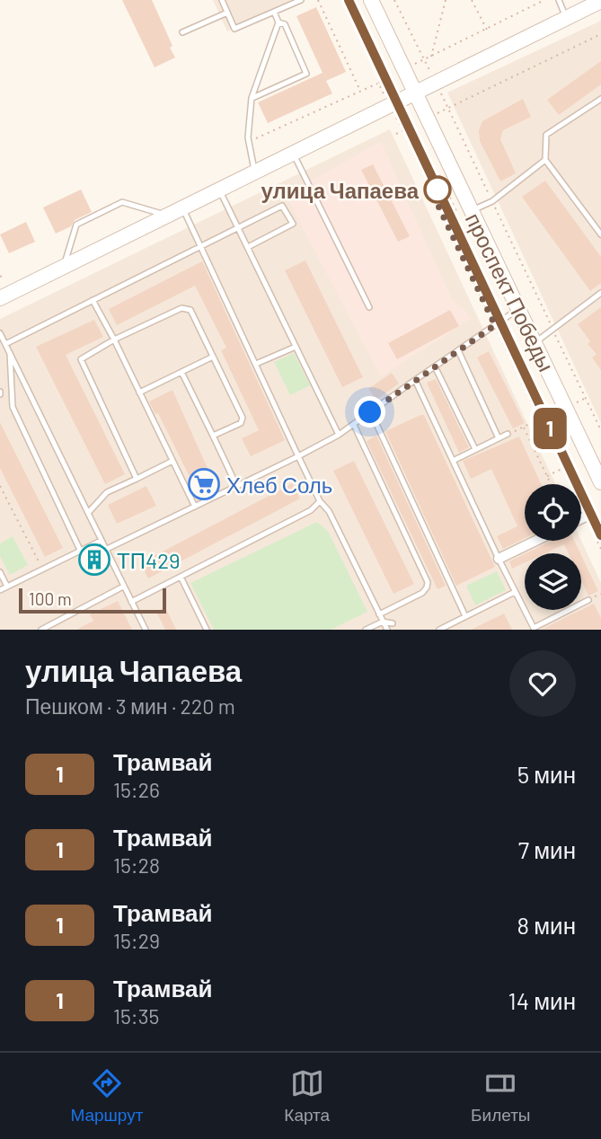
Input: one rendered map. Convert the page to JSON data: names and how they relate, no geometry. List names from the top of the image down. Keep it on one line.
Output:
{"streets":{"main road":["проспект Победы"]},"places":{"other":["улица Чапаева"],"supermarket":["Хлеб Соль"],"building":["ТП429"]},"lines":["tram line 1"],"scale_bar":"100 m","page":{"on_map":"1","scale":"100 m","heading":["улица Чапаева","Пешком · 3 мин · 220 m"],"list":[{"mark":"1","name":"Трамвай","note":"15:26","value":"5 мин"},{"mark":"1","name":"Трамвай","note":"15:28","value":"7 мин"},{"mark":"1","name":"Трамвай","note":"15:29","value":"8 мин"},{"mark":"1","name":"Трамвай","note":"15:35","value":"14 мин"}],"tabs":["Маршрут","Карта","Билеты"]}}
